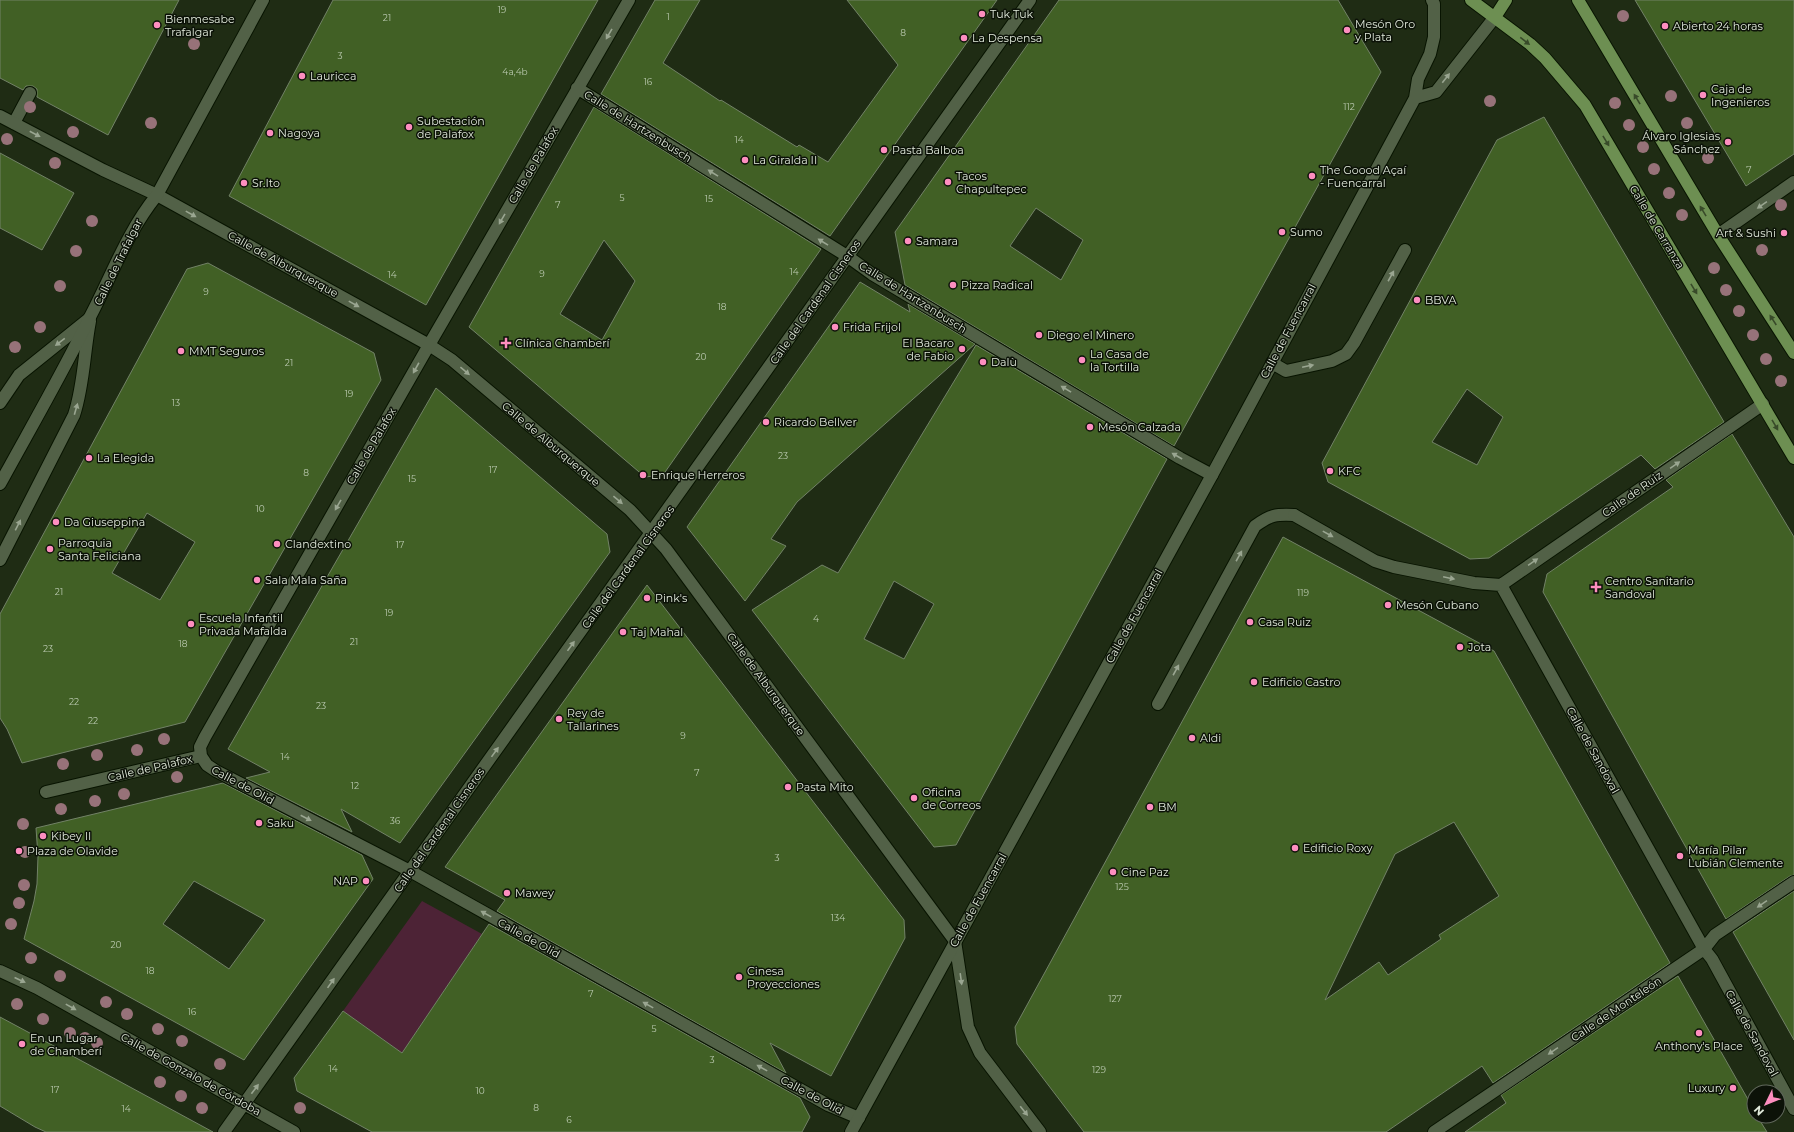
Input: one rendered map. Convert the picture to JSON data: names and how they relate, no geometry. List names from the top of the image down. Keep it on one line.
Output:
{"streets":{"main road":["Calle de Carranza"],"street":["Calle de Hartzenbusch","Calle de Palafox","Calle de Trafalgar","Calle de Alburquerque","Calle del Cardenal Cisneros","Calle de Fuencarral","Calle de Ruiz","Calle de Sandoval","Calle de Olid","Calle de Monteleón","Calle de Gonzalo de Córdoba"]},"crossings":[["Calle de Hartzenbusch","Calle de Palafox"],["Calle de Hartzenbusch","Calle del Cardenal Cisneros"],["Calle de Hartzenbusch","Calle de Fuencarral"],["Calle de Palafox","Calle de Alburquerque"],["Calle de Palafox","Calle de Olid"],["Calle de Carranza","Calle de Ruiz"],["Calle de Trafalgar","Calle de Alburquerque"],["Calle de Alburquerque","Calle del Cardenal Cisneros"],["Calle de Alburquerque","Calle de Fuencarral"],["Calle del Cardenal Cisneros","Calle de Olid"],["Calle del Cardenal Cisneros","Calle de Gonzalo de Córdoba"],["Calle de Fuencarral","Calle de Olid"],["Calle de Ruiz","Calle de Sandoval"],["Calle de Sandoval","Calle de Monteleón"]],"one_way":["Calle de Hartzenbusch","Calle de Palafox","Calle de Alburquerque","Calle del Cardenal Cisneros","Calle de Ruiz","Calle de Monteleón","Calle de Gonzalo de Córdoba"],"places":{"other":["Tuk Tuk","Bienmesabe Trafalgar","Abierto 24 horas","Mesón Oro y Plata","La Despensa","Lauricca","Caja de Ingenieros","Subestación de Palafox","Nagoya","Álvaro Iglesias Sánchez","Pasta Balboa","La Giralda II","The Goood Açaí - Fuencarral","Tacos Chapultepec","Sr.Ito","Sumo","Art & Sushi","Samara","Pizza Radical","BBVA","Frida Frijol","Diego el Minero","El Bacaro de Fabio","MMT Seguros","La Casa de la Tortilla","Dalù","Ricardo Bellver","Mesón Calzada","La Elegida","KFC","Enrique Herreros","Da Giuseppina","Clandextino","Parroquia Santa Feliciana","Sala Mala Saña","Pink's","Mesón Cubano","Casa Ruiz","Escuela Infantil Privada Mafalda","Taj Mahal","Jota","Edificio Castro","Rey de Tallarines","Aldi","Pasta Mito","Oficina de Correos","BM","Saku","Kibey II","Edificio Roxy","Plaza de Olavide","María Pilar Lubián Clemente","Cine Paz","NAP","Mawey","Cinesa Proyecciones","Anthony's Place","En un Lugar de Chamberí","Luxury"],"health":["Clínica Chamberí","Centro Sanitario Sandoval"]},"house_numbers":["19","1","21","8","3","4a,4b","16","112","14","7","5","15","7","14","9","14","9","18","20","21","19","13","23","17","8","15","10","17","21","119","19","4","21","18","23","22","23","22","9","14","7","12","36","3","125","134","20","18","7","127","16","5","3","14","129","17","10","8","14","6"],"north":"bottom left"}
